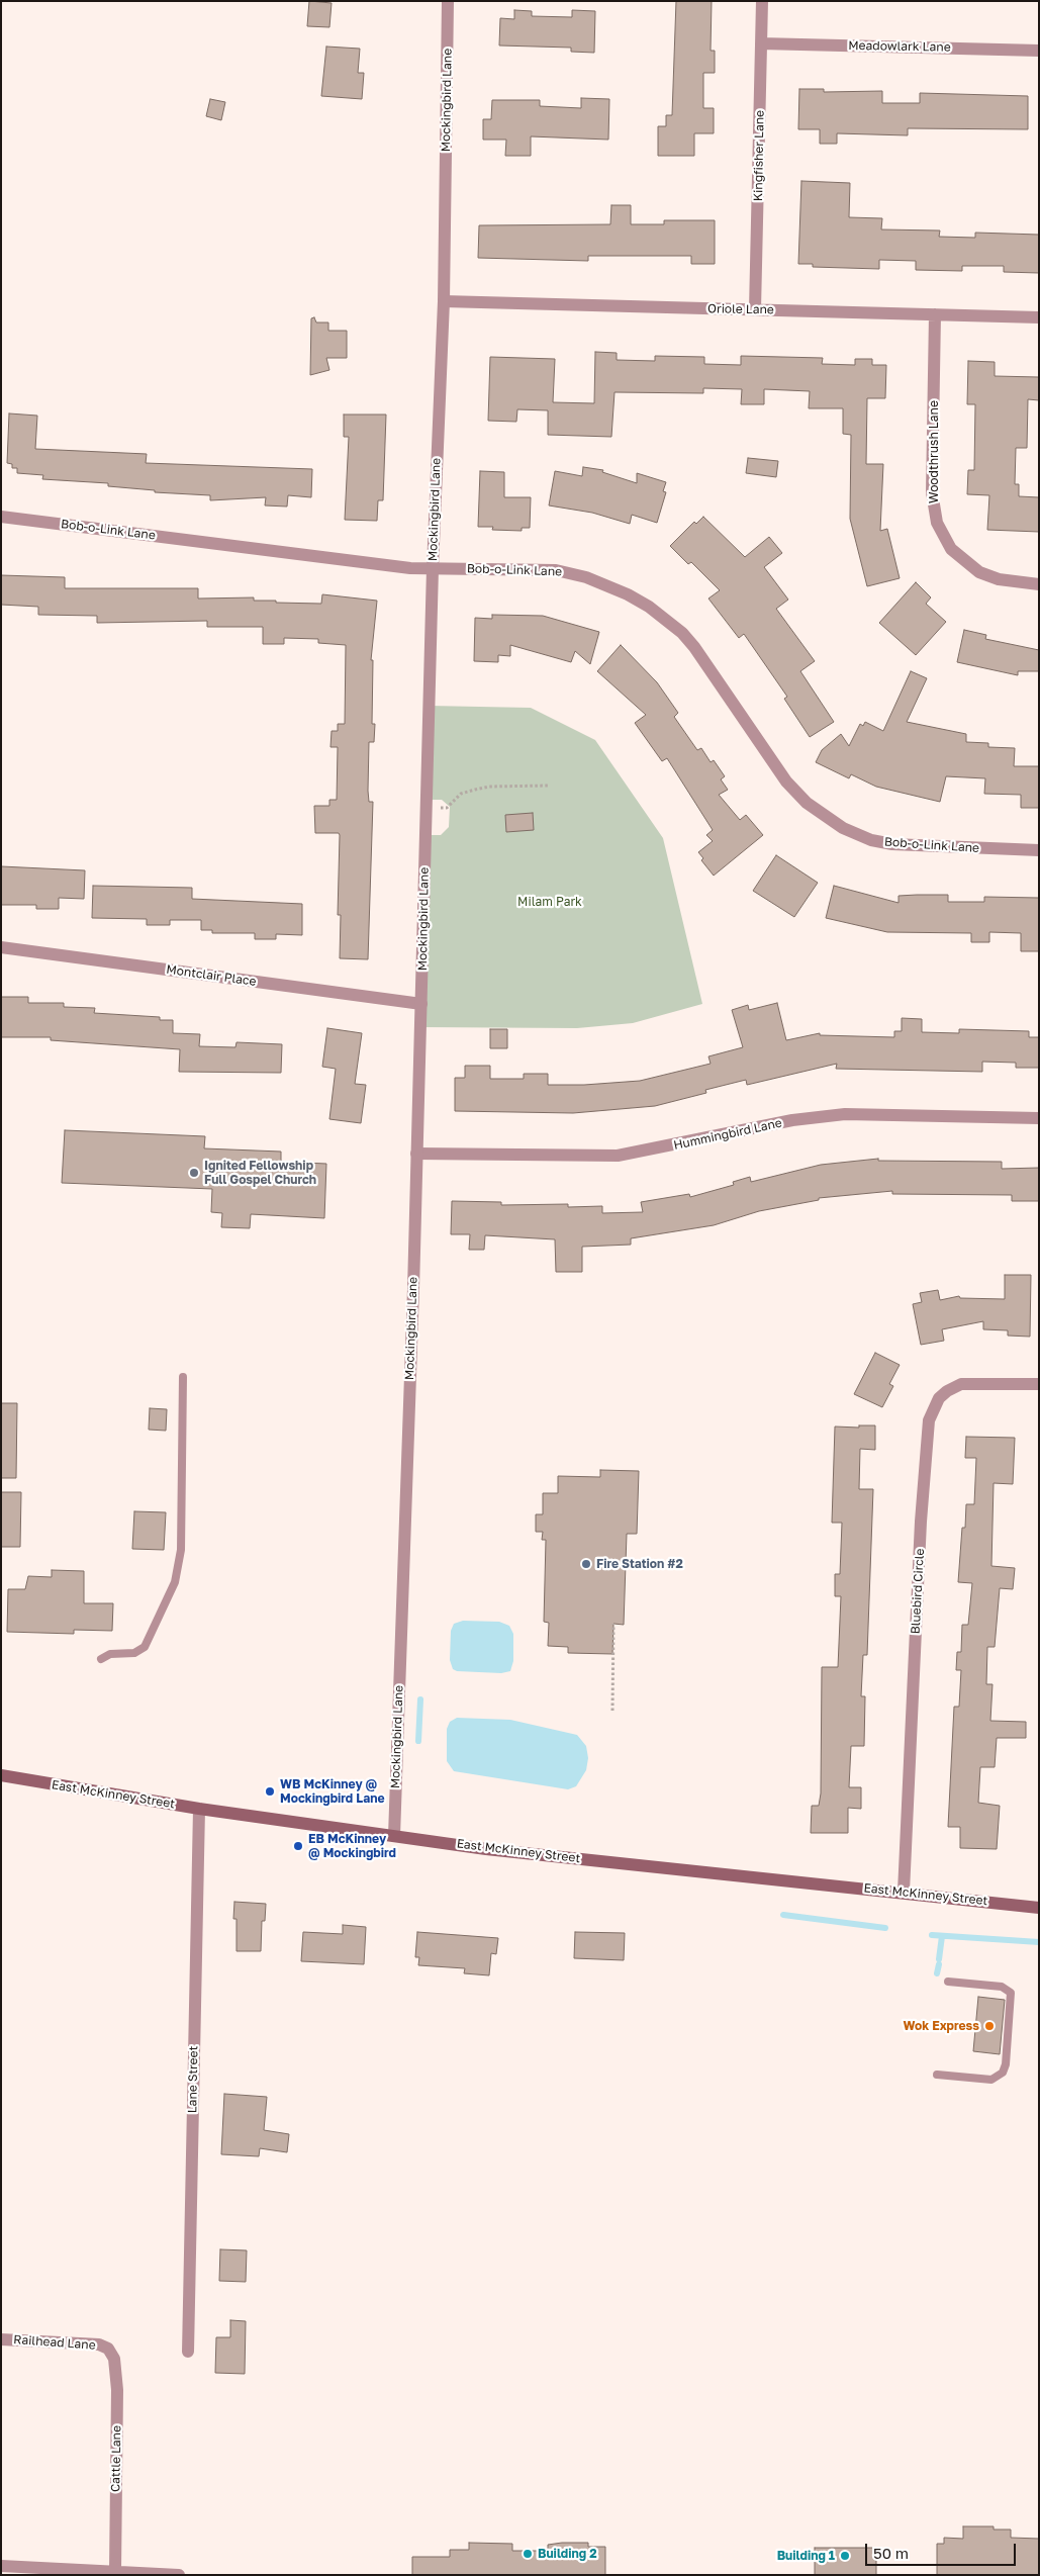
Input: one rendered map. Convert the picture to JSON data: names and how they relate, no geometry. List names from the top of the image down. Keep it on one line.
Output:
{"streets":{"main road":["East McKinney Street"],"street":["Meadowlark Lane","Mockingbird Lane","Kingfisher Lane","Oriole Lane","Woodthrush Lane","Bob-o-Link Lane","Montclair Place","Hummingbird Lane","Bluebird Circle","Lane Street","Railhead Lane","Cattle Lane"]},"crossings":[["Meadowlark Lane","Kingfisher Lane"],["Mockingbird Lane","Oriole Lane"],["Mockingbird Lane","Bob-o-Link Lane"],["Mockingbird Lane","Montclair Place"],["Mockingbird Lane","Hummingbird Lane"],["Mockingbird Lane","East McKinney Street"],["Kingfisher Lane","Oriole Lane"],["Oriole Lane","Woodthrush Lane"],["Bluebird Circle","East McKinney Street"],["East McKinney Street","Lane Street"],["Railhead Lane","Cattle Lane"]],"parks":["Milam Park"],"places":["Ignited Fellowship Full Gospel Church","Fire Station #2","WB McKinney @ Mockingbird Lane","EB McKinney @ Mockingbird","Wok Express","Building 2","Building 1"],"scale_bar":"50 m"}
